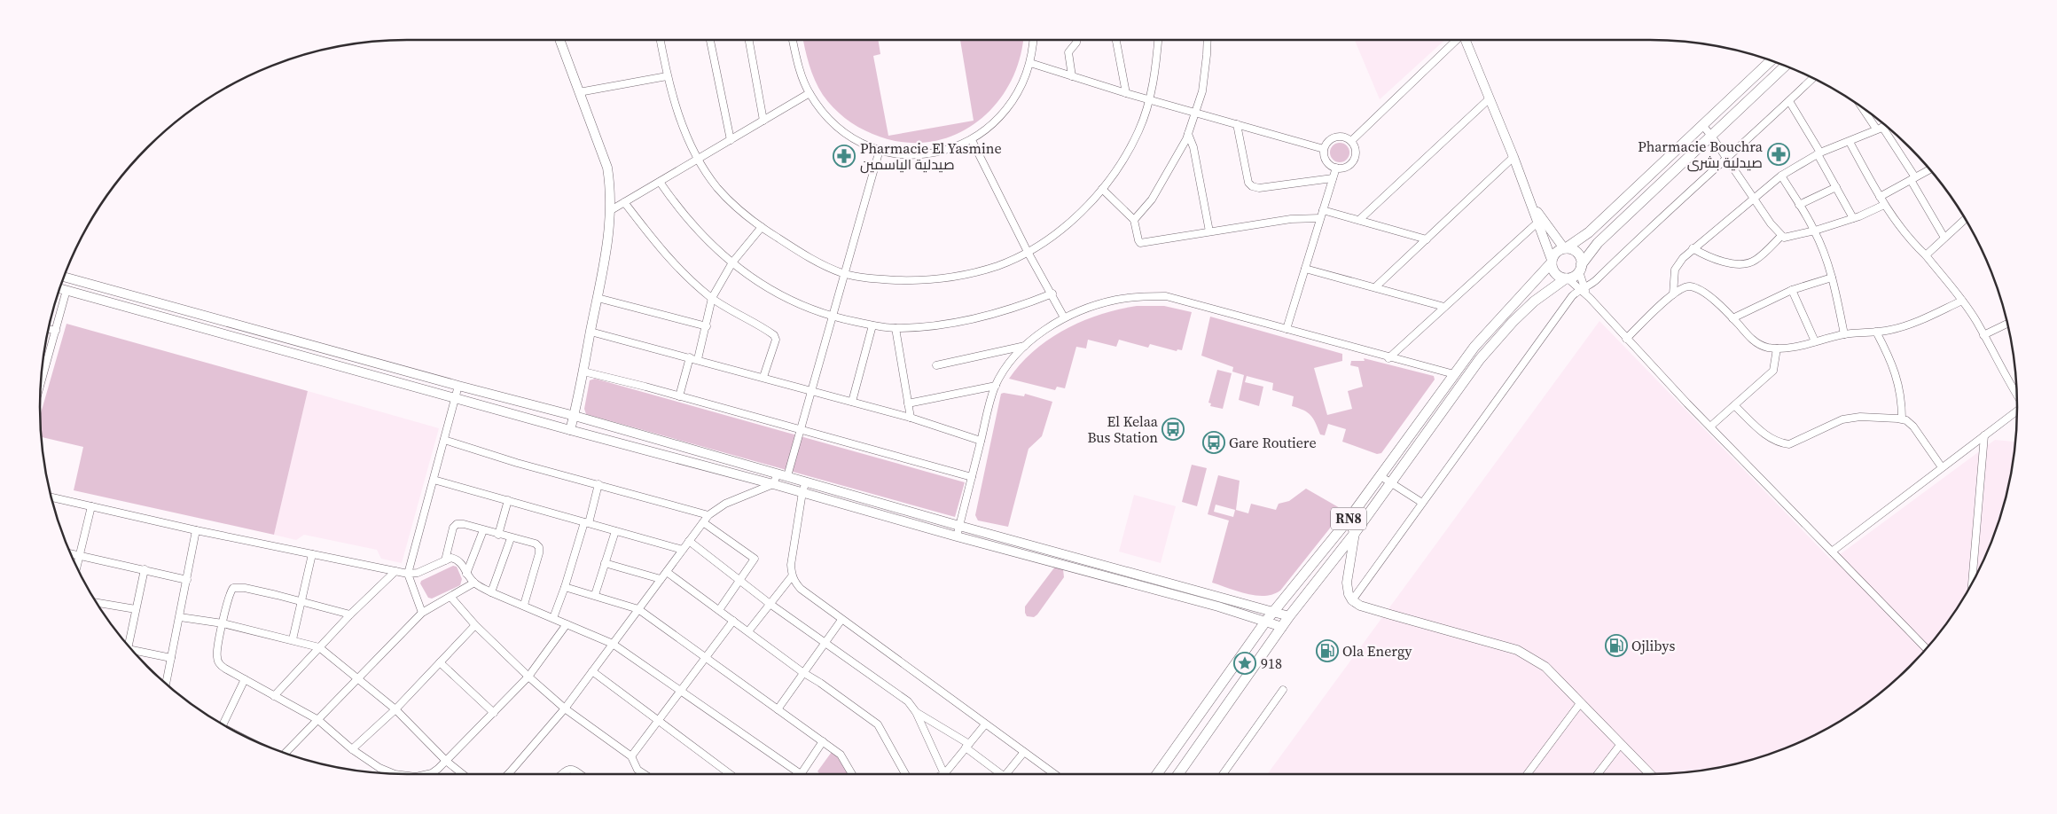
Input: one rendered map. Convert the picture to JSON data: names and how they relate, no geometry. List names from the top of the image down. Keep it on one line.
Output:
{"streets":{"main road":["RN8"]},"places":{"pharmacy":["Pharmacie Bouchra صيدلية بشرى","Pharmacie El Yasmine صيدلية الياسمين"],"bus stop":["El Kelaa Bus Station","Gare Routiere"],"fuel station":["Ojlibys","Ola Energy"],"place":["918"]}}
